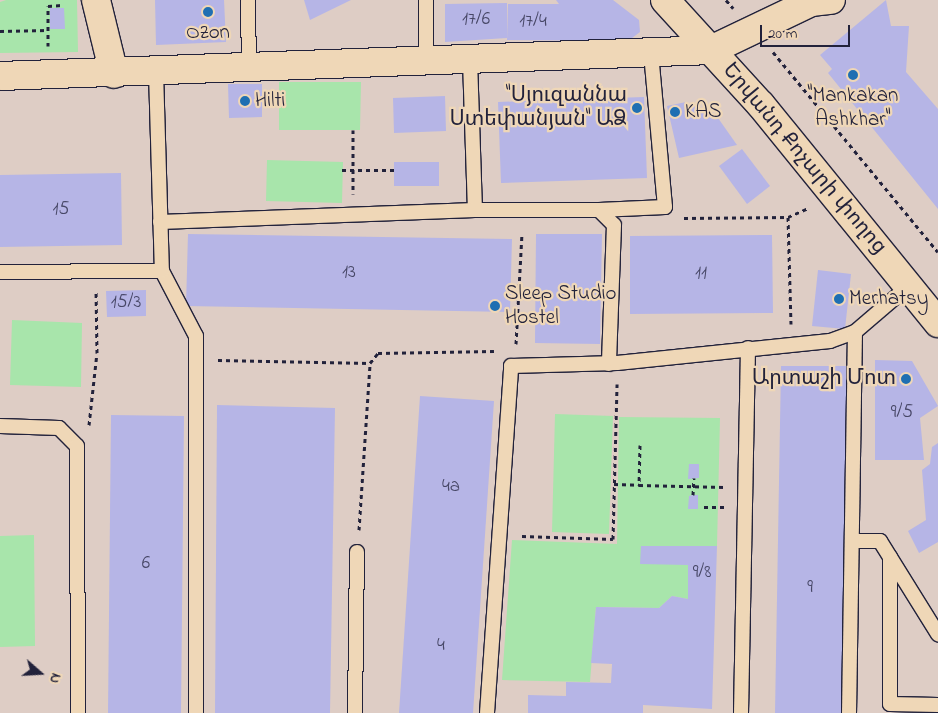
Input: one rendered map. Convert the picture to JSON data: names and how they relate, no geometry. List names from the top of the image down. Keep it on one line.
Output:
{"streets":{"street":["Երվանդ Քոչարի փողոց"]},"places":["Ozon","\"Mankakan Ashkhar\"","Hilti","\"Սյուզաննա Ստեփանյան\" ԱՁ","KAS","Merhatsy","Sleep Studio Hostel","Արտաշի Մոտ"],"house_numbers":["17/6","17/4","15","13","11","15/3","9/5","4a","6","9/8","9","4"],"scale_bar":"20 m","north":"right"}
